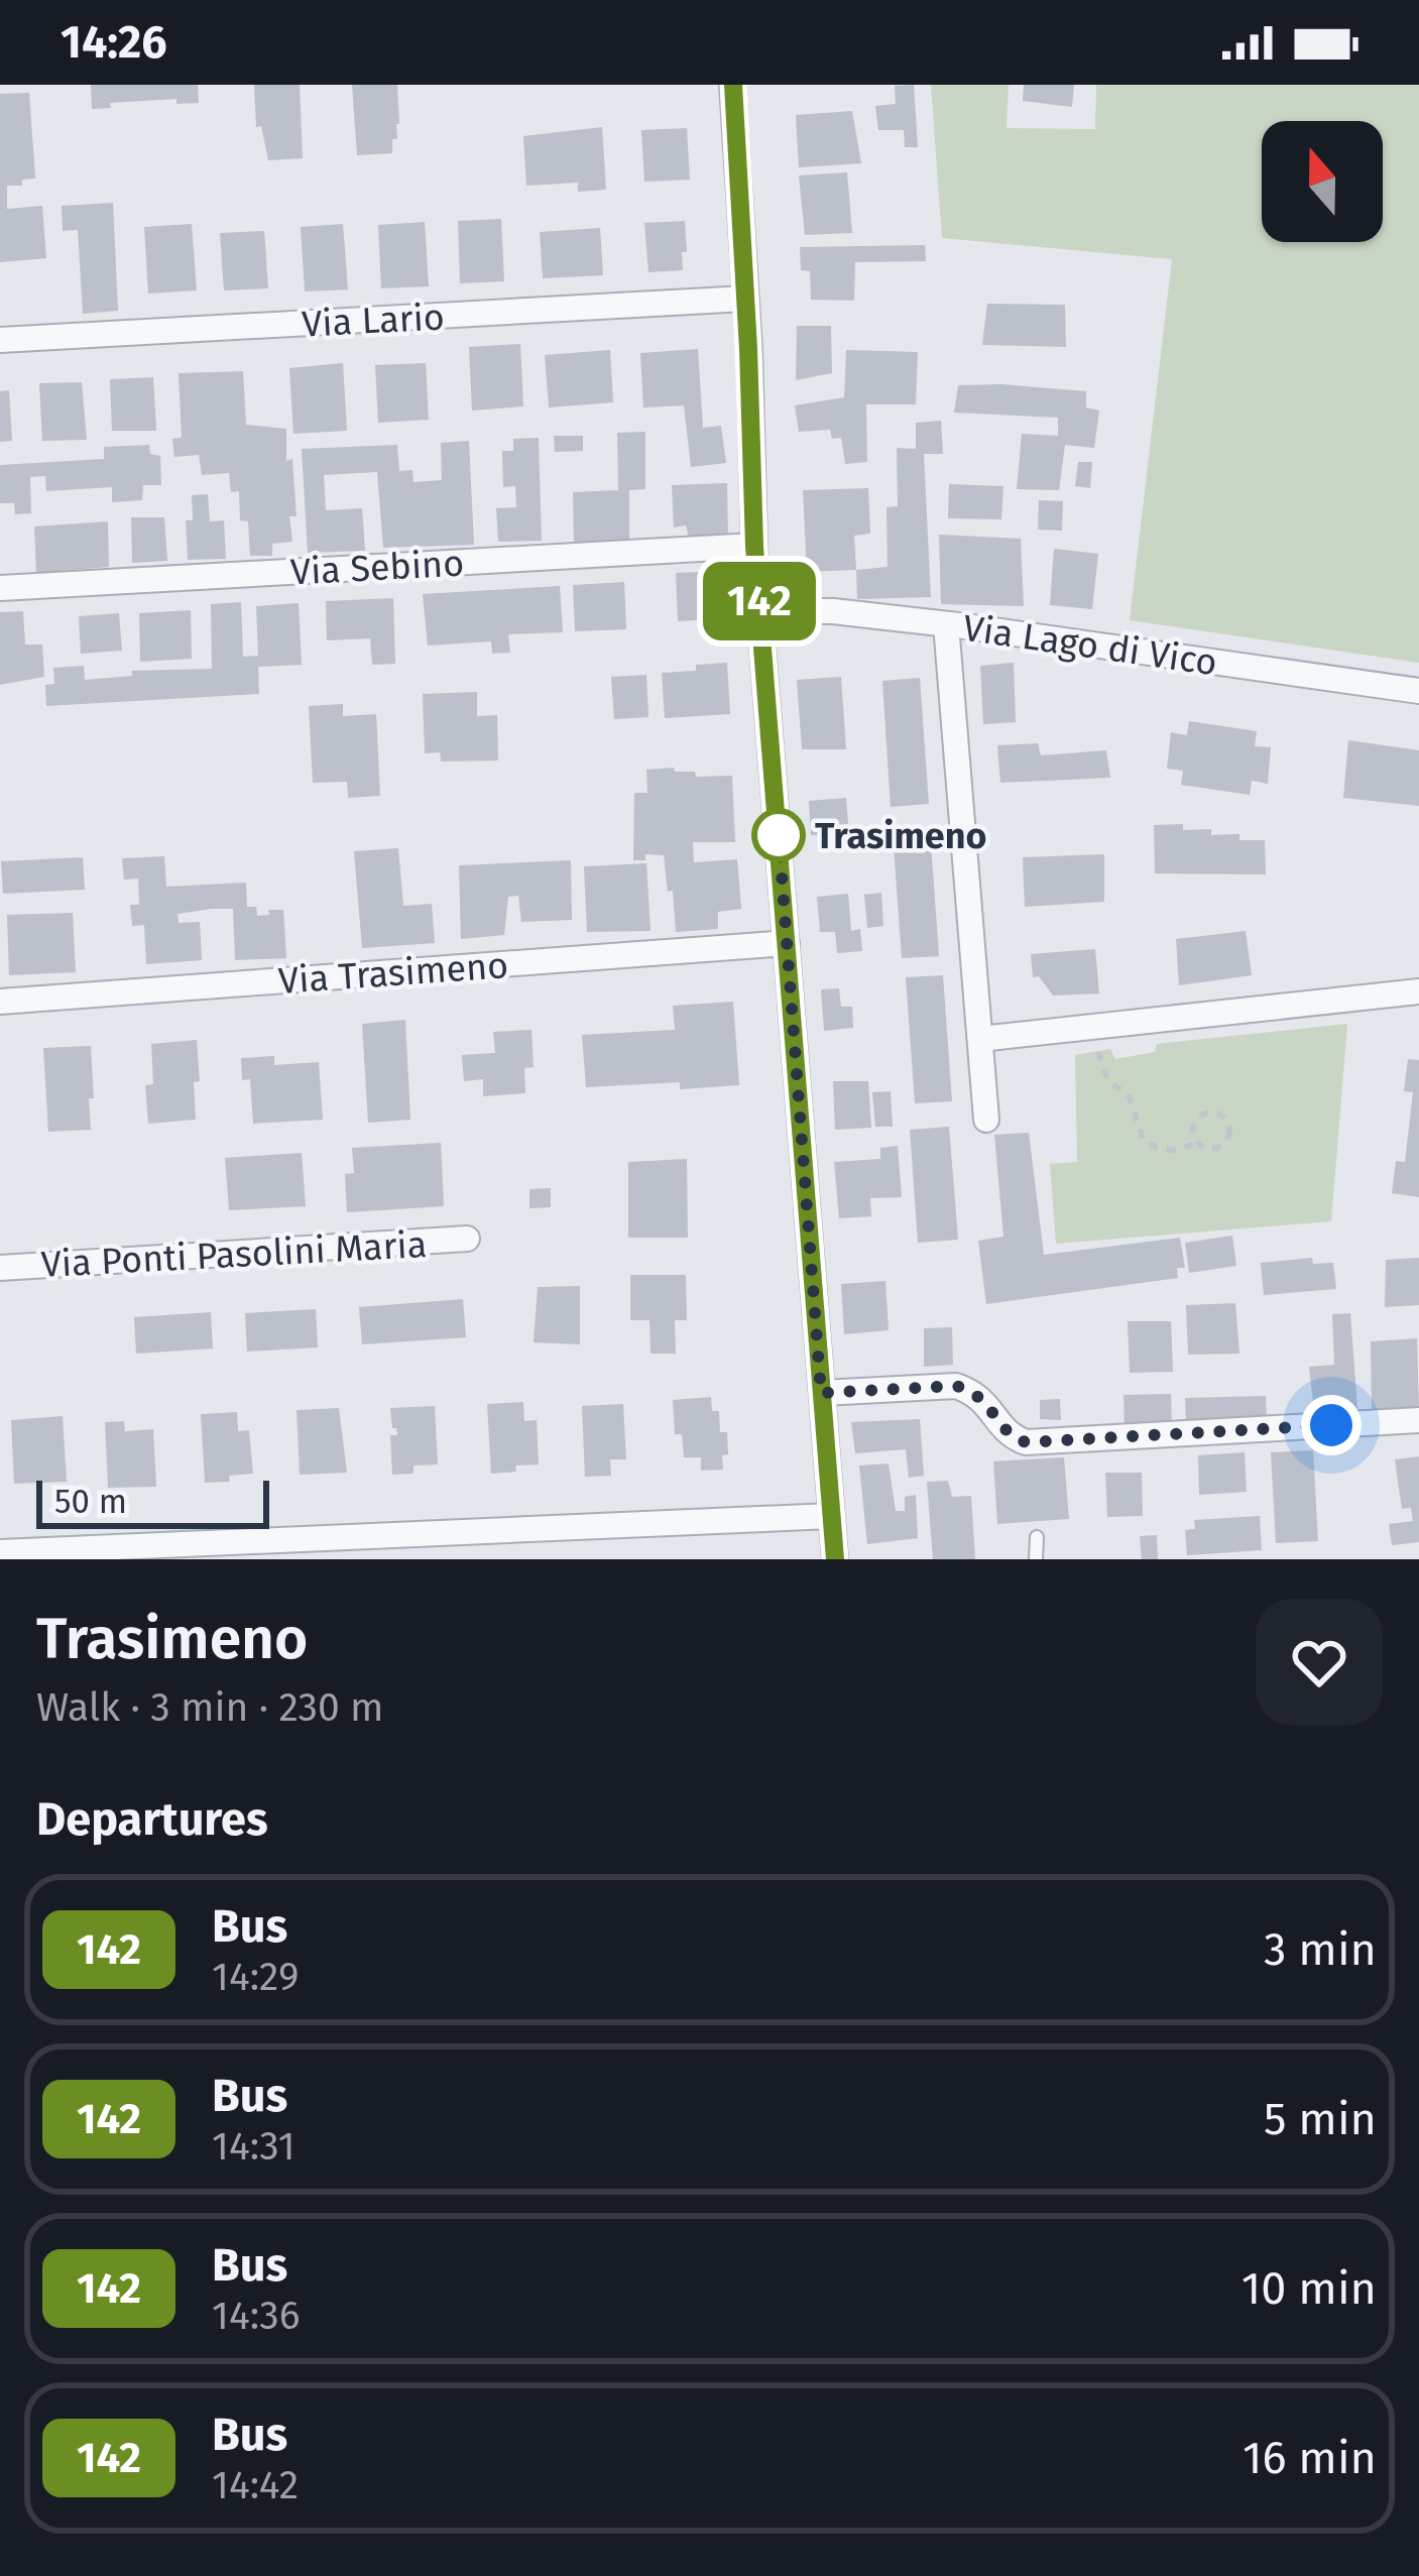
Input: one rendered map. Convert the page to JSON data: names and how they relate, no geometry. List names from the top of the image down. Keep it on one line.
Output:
{"streets":{"street":["Via Lario","Via Sebino","Via Lago di Vico","Via Trasimeno","Via Ponti Pasolini Maria"]},"places":["Trasimeno"],"lines":["bus line 142"],"scale_bar":"50 m","north":"top","page":{"status":"14:26","on_map":"142","scale":"50 m","heading":[["Trasimeno","Walk · 3 min · 230 m"],"Departures"],"list":[{"mark":"142","name":"Bus","note":"14:29","value":"3 min"},{"mark":"142","name":"Bus","note":"14:31","value":"5 min"},{"mark":"142","name":"Bus","note":"14:36","value":"10 min"},{"mark":"142","name":"Bus","note":"14:42","value":"16 min"}]}}
